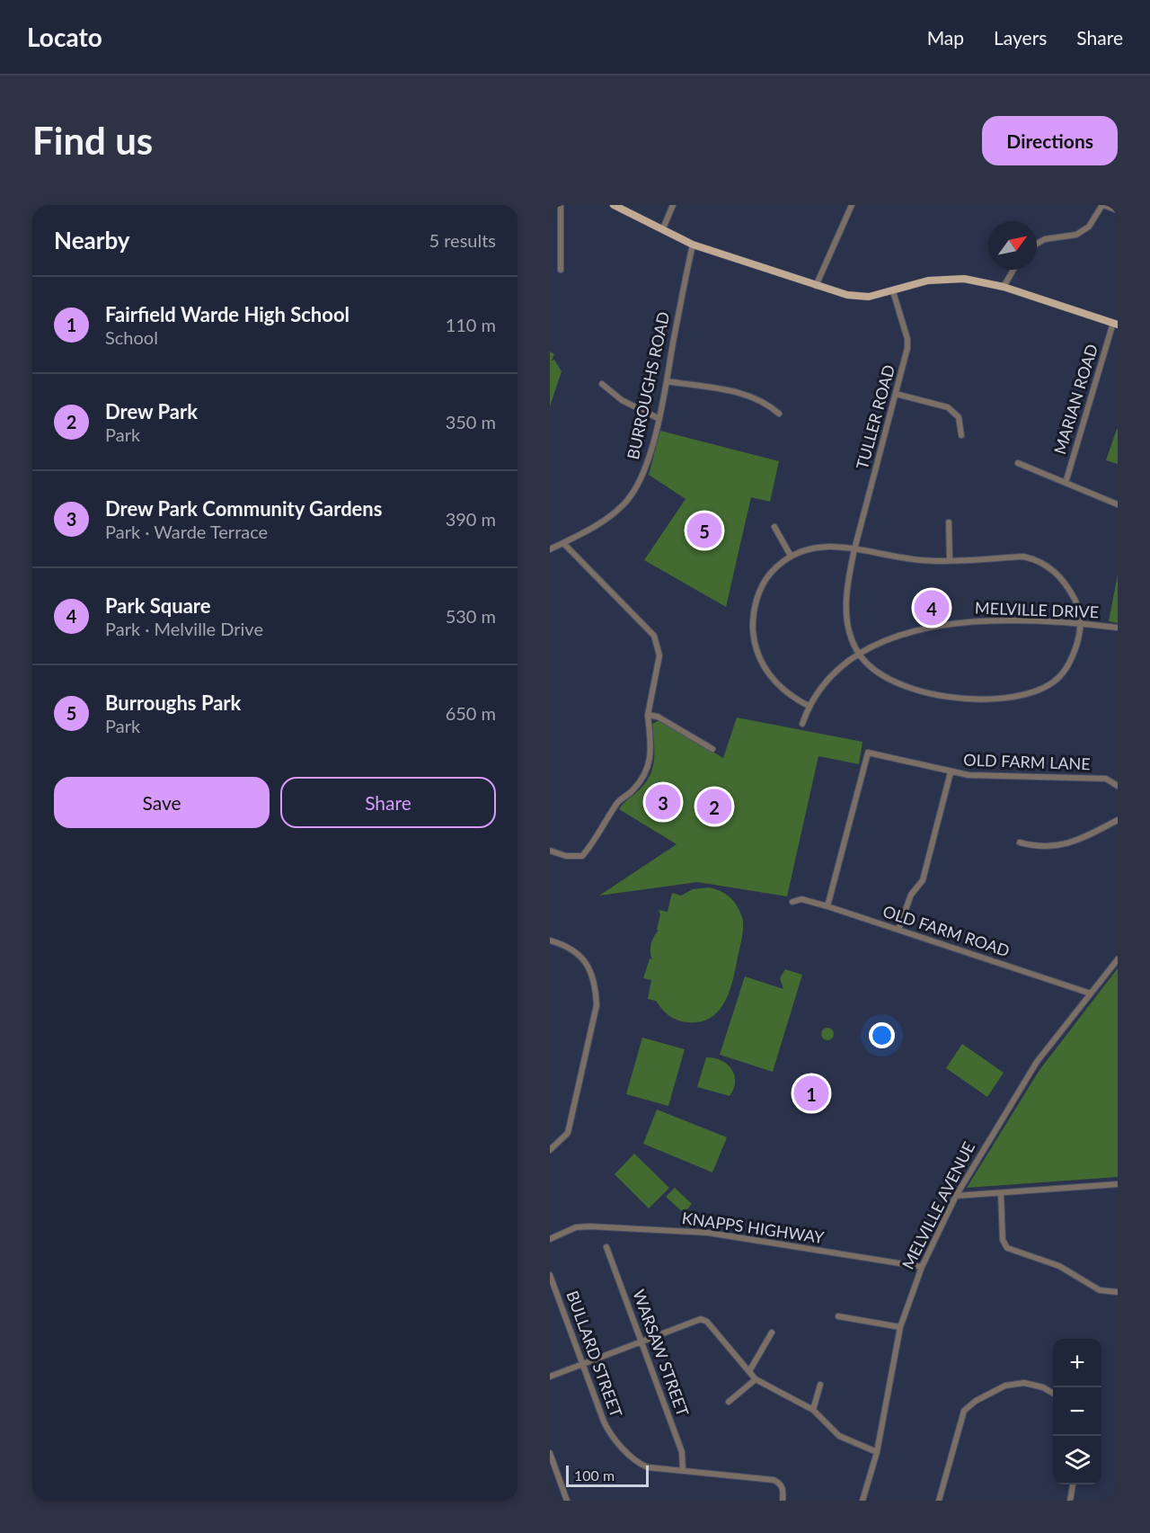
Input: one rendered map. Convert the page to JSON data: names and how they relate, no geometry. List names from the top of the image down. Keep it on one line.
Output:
{"streets":{"street":["BURROUGHS ROAD","MARIAN ROAD","TULLER ROAD","MELVILLE DRIVE","OLD FARM LANE","OLD FARM ROAD","MELVILLE AVENUE","KNAPPS HIGHWAY","WARSAW STREET","BULLARD STREET"]},"crossings":[["TULLER ROAD","MELVILLE DRIVE"],["OLD FARM LANE","OLD FARM ROAD"],["OLD FARM ROAD","MELVILLE AVENUE"],["MELVILLE AVENUE","KNAPPS HIGHWAY"],["WARSAW STREET","BULLARD STREET"]],"scale_bar":"100 m","north":"top right","page":{"header":"Locato","nav":["Map","Layers","Share"],"buttons":["Directions",["Save","Share"]],"title":"Find us","heading":["Nearby","5 results"],"list":[{"mark":"1","name":"Fairfield Warde High School","note":"School","value":"110 m"},{"mark":"2","name":"Drew Park","note":"Park","value":"350 m"},{"mark":"3","name":"Drew Park Community Gardens","note":"Park · Warde Terrace","value":"390 m"},{"mark":"4","name":"Park Square","note":"Park · Melville Drive","value":"530 m"},{"mark":"5","name":"Burroughs Park","note":"Park","value":"650 m"}],"pins":["5","4","3","2","1"],"map_buttons":["+","−"],"scale":"100 m"}}
